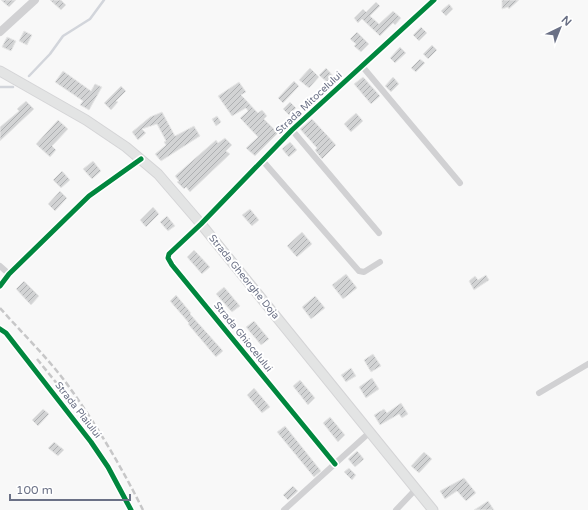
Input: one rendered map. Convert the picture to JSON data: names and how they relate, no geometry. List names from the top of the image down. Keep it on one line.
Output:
{"streets":{"main road":["Strada Gheorghe Doja"],"street":["Strada Mitocelului","Strada Ghiocelului","Strada Plaiului"]},"crossings":[["Strada Mitocelului","Strada Gheorghe Doja"],["Strada Mitocelului","Strada Ghiocelului"],["Strada Gheorghe Doja","Strada Ghiocelului"]],"scale_bar":"100 m","north":"top right"}
